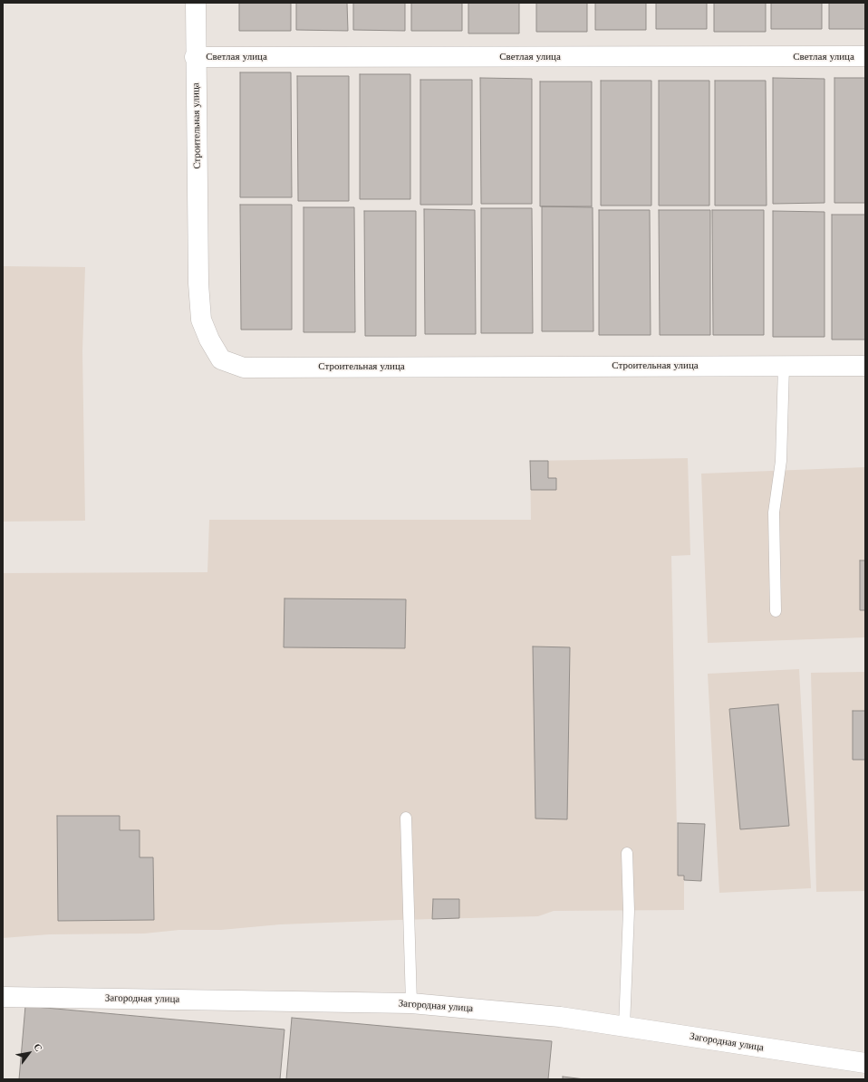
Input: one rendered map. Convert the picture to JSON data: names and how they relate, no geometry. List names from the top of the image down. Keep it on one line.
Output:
{"streets":{"street":["Светлая улица","Строительная улица","Загородная улица"]},"crossings":[["Светлая улица","Строительная улица"]],"north":"top right"}
